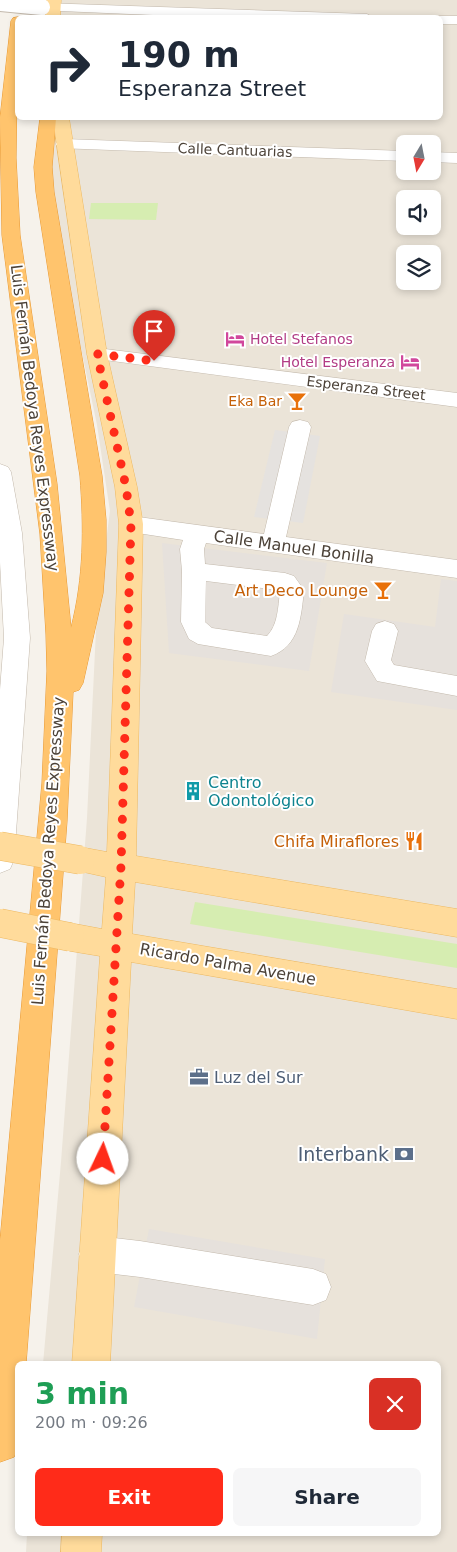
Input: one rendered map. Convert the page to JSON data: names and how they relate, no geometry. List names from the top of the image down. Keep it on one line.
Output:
{"streets":{"highway":["Luis Fernán Bedoya Reyes Expressway"],"main road":["Ricardo Palma Avenue"],"street":["Calle Cantuarias","Esperanza Street","Calle Manuel Bonilla"]},"places":{"hotel":["Hotel Stefanos","Hotel Esperanza"],"bar":["Eka Bar","Art Deco Lounge"],"building":["Centro Odontológico"],"restaurant":["Chifa Miraflores"],"office":["Luz del Sur"],"bank":["Interbank"]},"north":"bottom","page":{"turn":["190 m","Esperanza Street"],"heading":["3 min","200 m · 09:26"],"buttons":["Exit","Share"]}}
